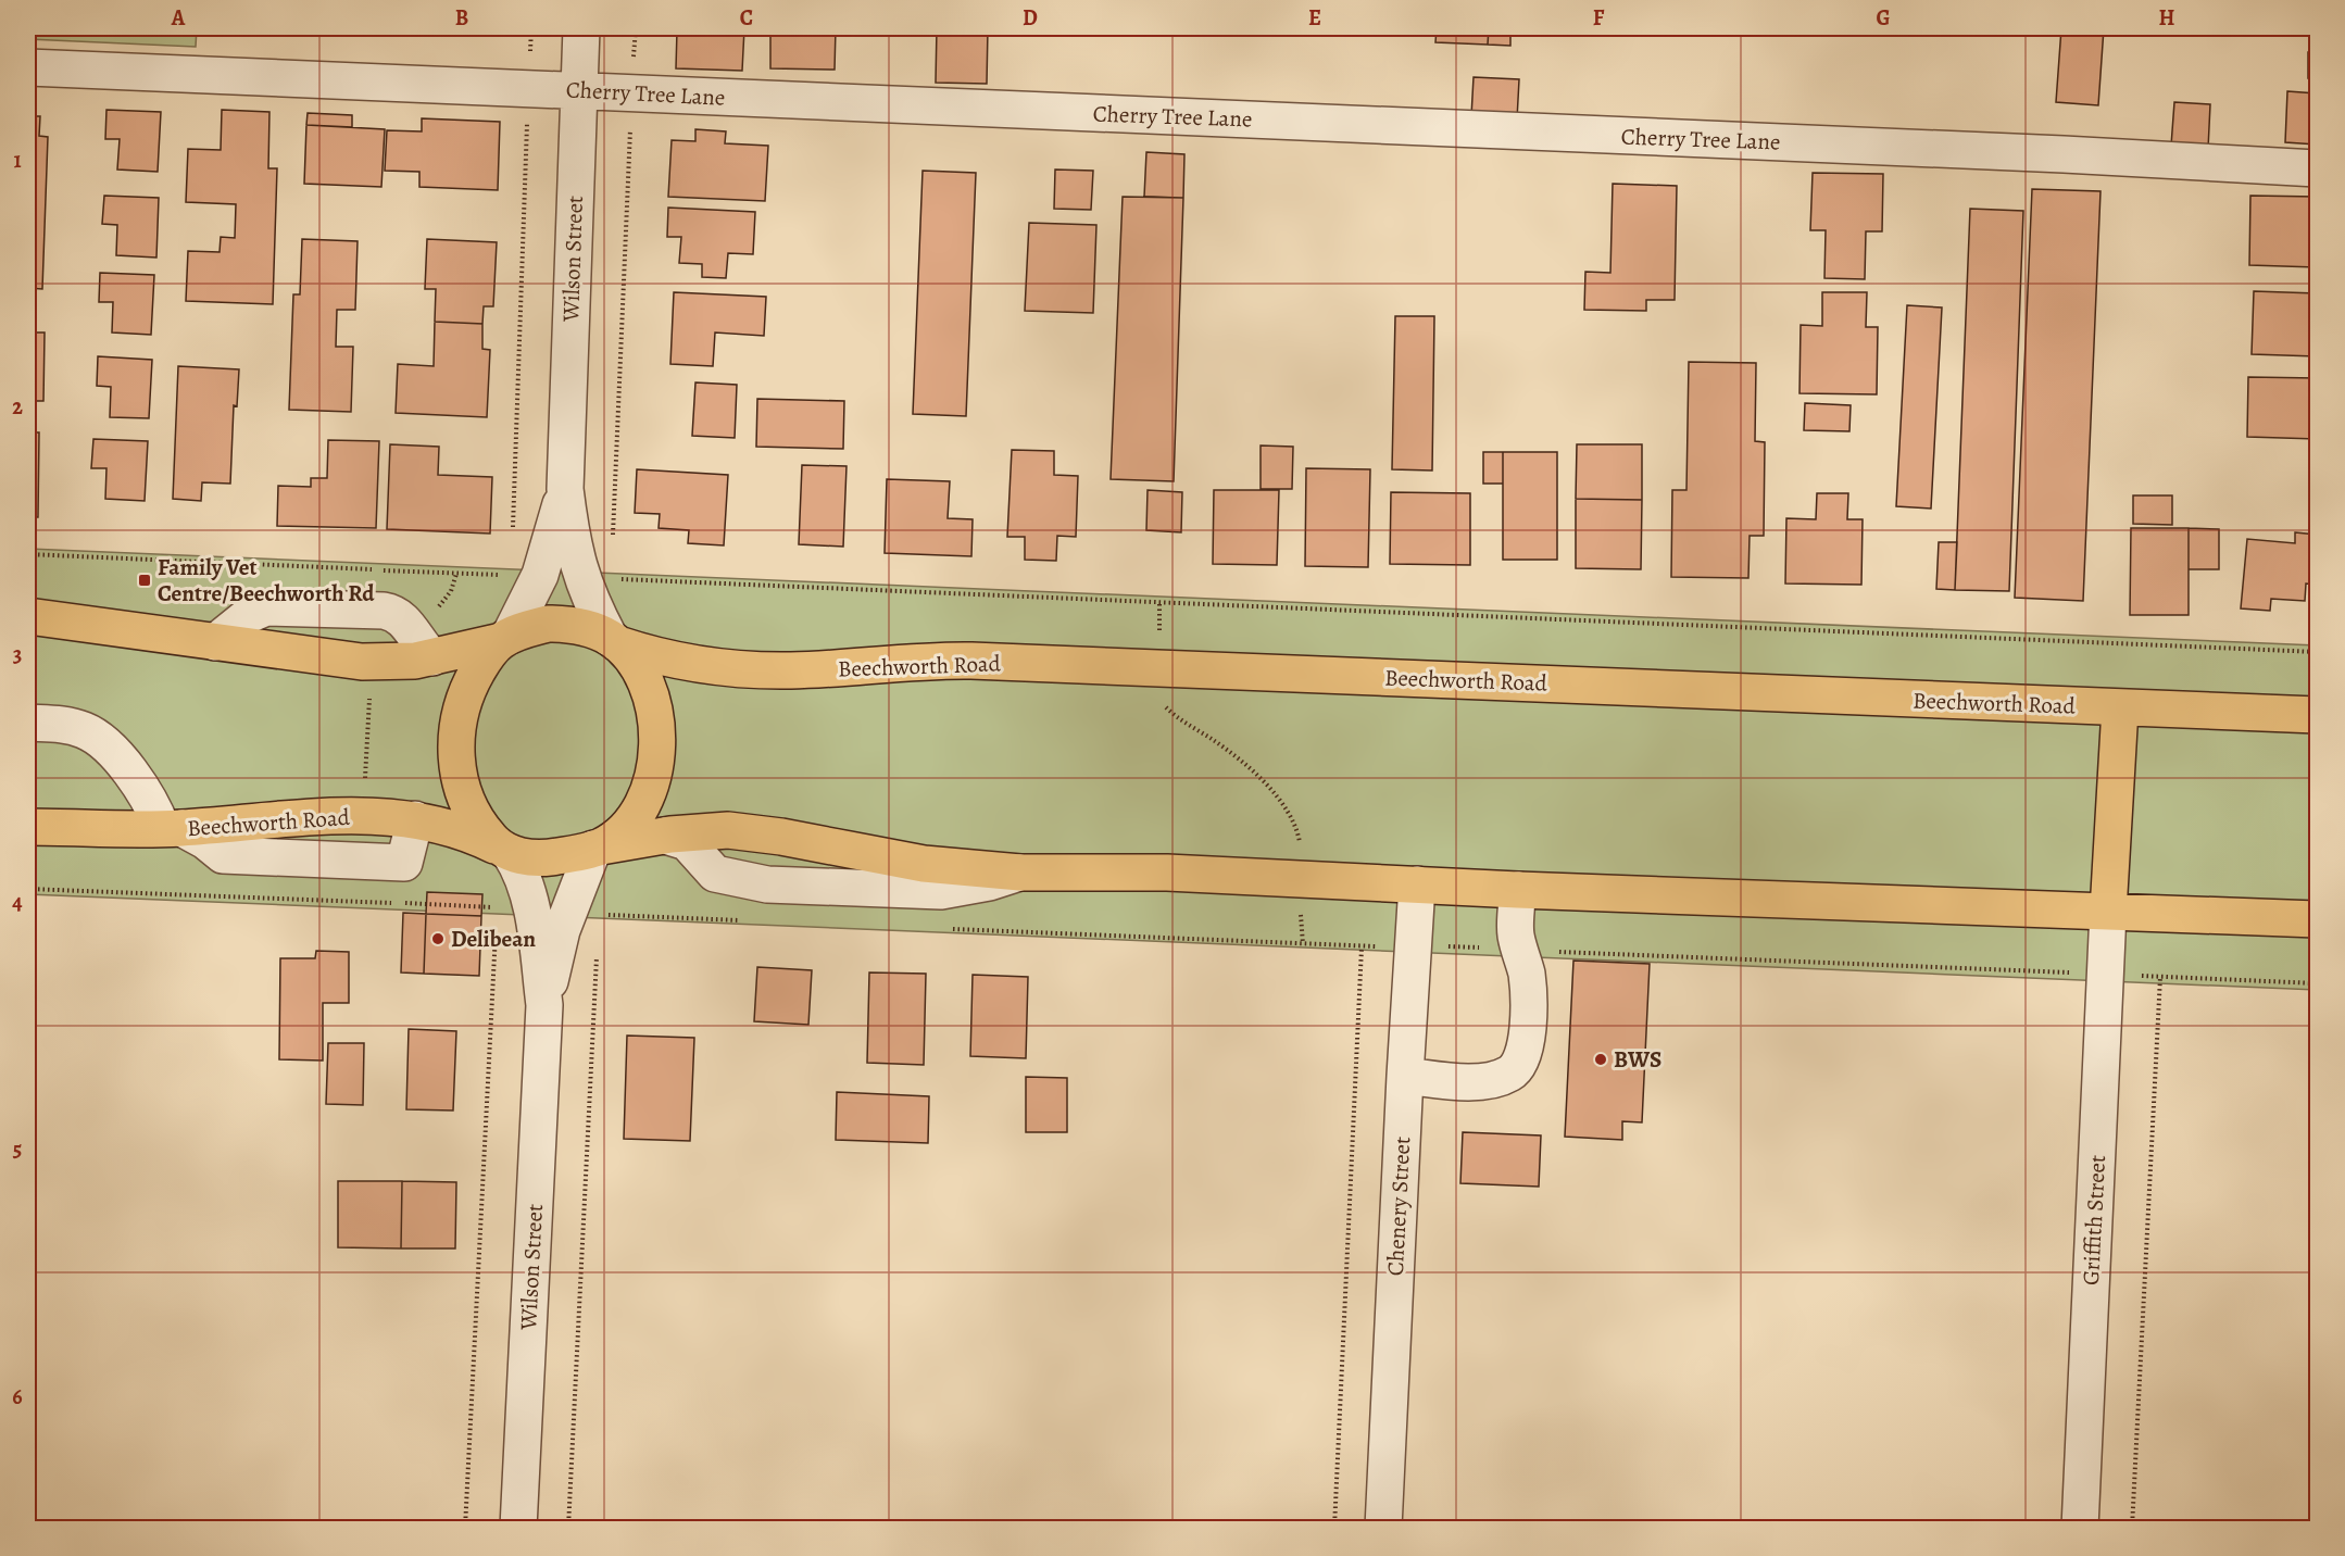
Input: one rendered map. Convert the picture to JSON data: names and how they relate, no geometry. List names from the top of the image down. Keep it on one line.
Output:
{"streets":{"main road":["Beechworth Road"],"street":["Cherry Tree Lane","Wilson Street","Chenery Street","Griffith Street"]},"crossings":[["Cherry Tree Lane","Wilson Street"],["Wilson Street","Beechworth Road"]],"places":{"transit":["Family Vet Centre/Beechworth Rd"],"other":["Delibean","BWS"]},"grid":{"columns":["A","B","C","D","E","F","G","H"],"rows":["1","2","3","4","5","6"]}}
